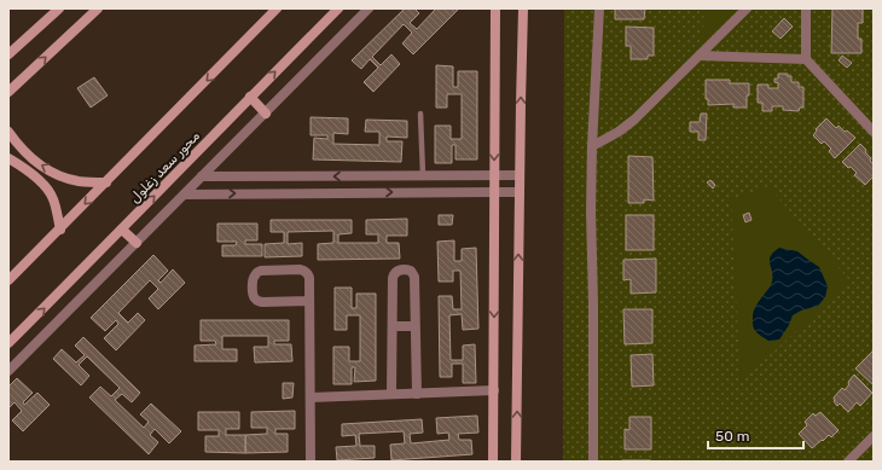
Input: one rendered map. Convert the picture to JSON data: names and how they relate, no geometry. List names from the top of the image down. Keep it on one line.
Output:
{"streets":{"street":["محور سعد زغلول"]},"scale_bar":"50 m"}
